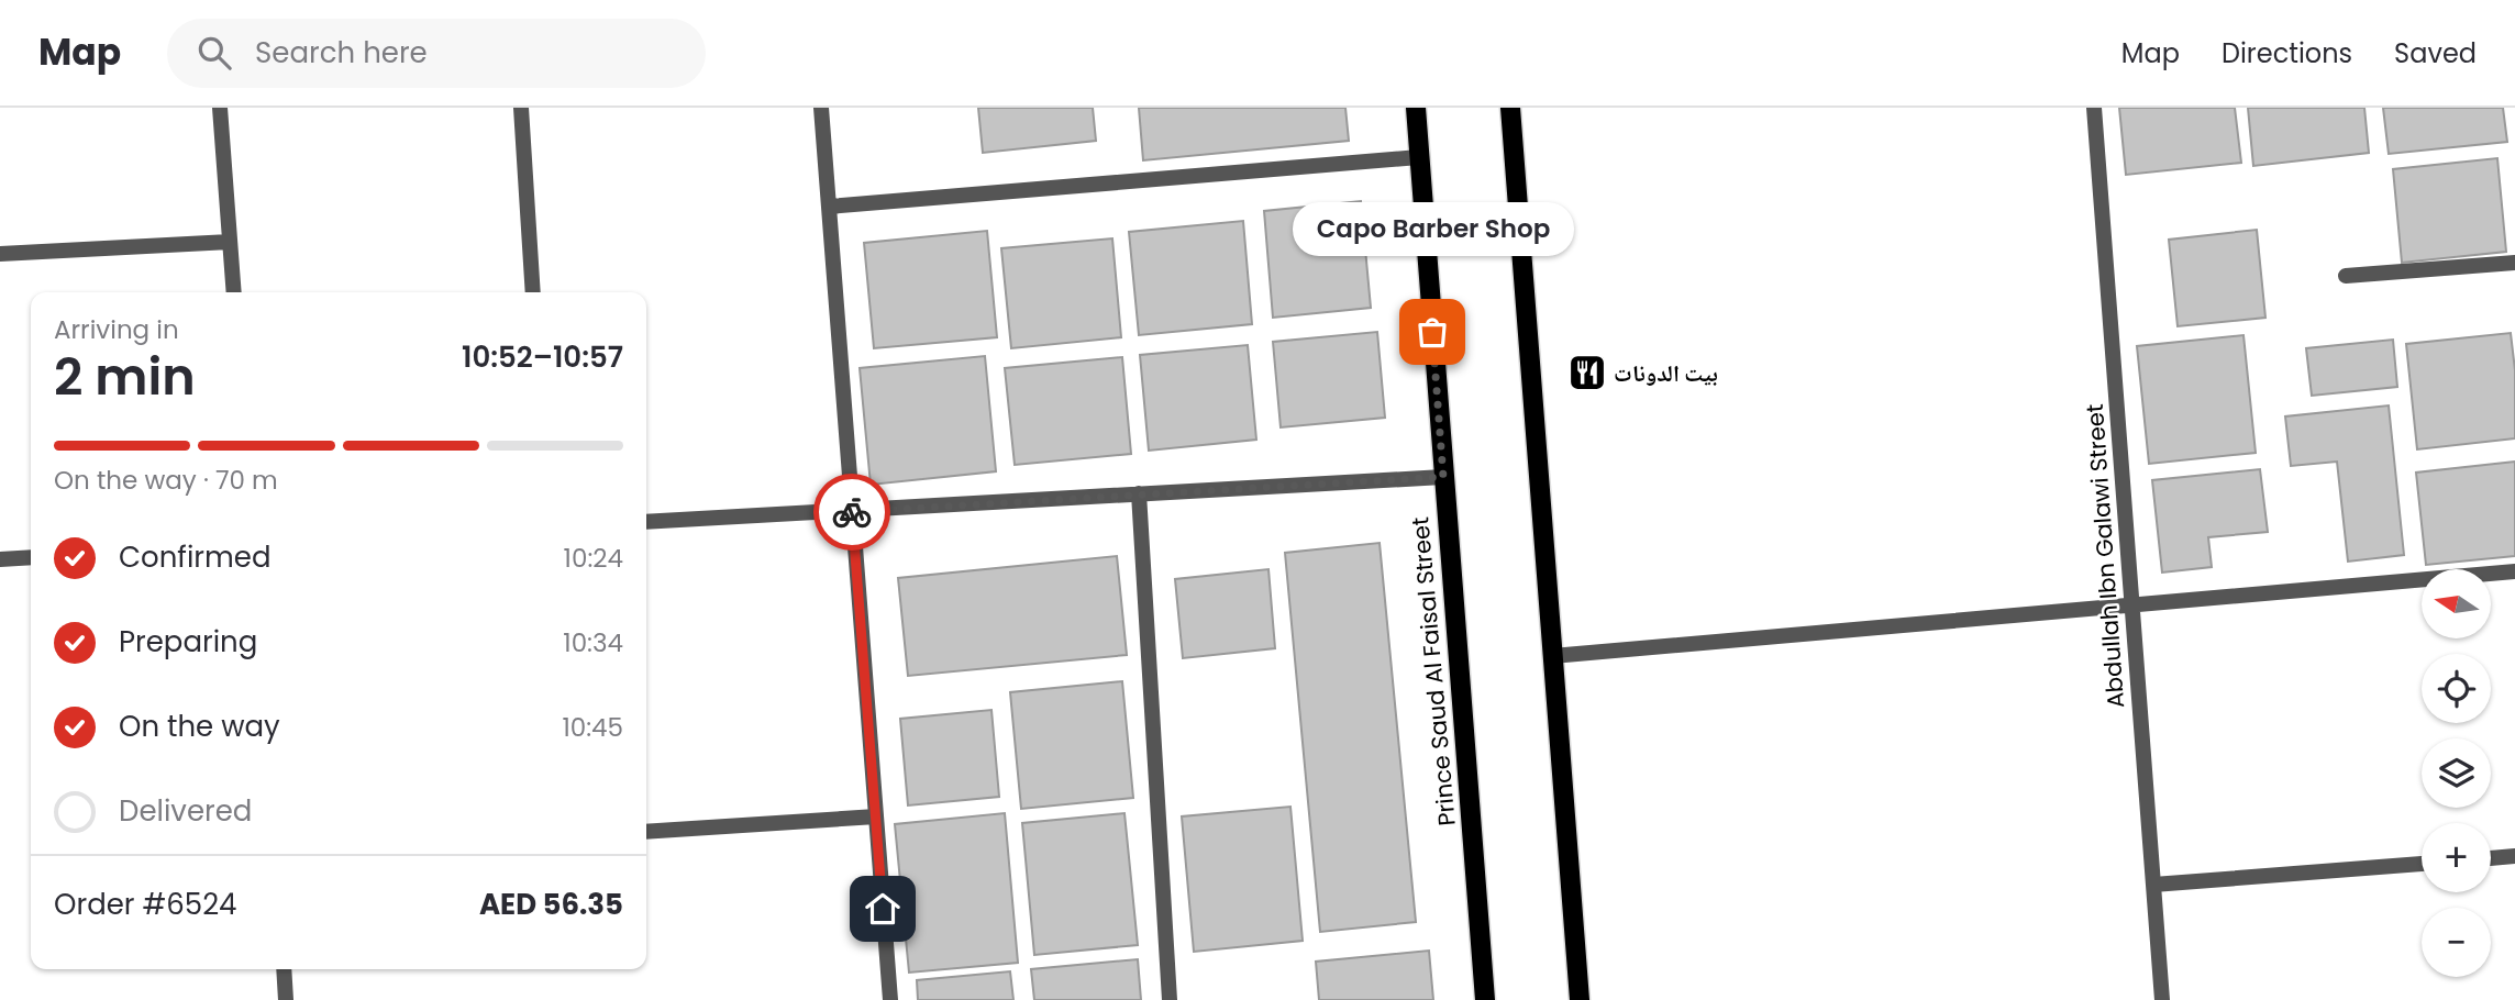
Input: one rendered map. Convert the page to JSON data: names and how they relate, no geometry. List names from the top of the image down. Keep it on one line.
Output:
{"streets":{"main road":["Prince Saud Al Faisal Street"],"street":["Abdullah Ibn Galawi Street"]},"places":{"other":["Capo Barber Shop"],"restaurant":["بيت الدونات"]},"north":"left","page":{"header":"Map","search":"Search here","nav":["Map","Directions","Saved"],"bubble":"Capo Barber Shop","heading":["2 min","Arriving in","10:52–10:57"],"panel":["Order #6524","AED 56.35"],"bar":"On the way · 70 m","list":[["Confirmed","10:24"],["Preparing","10:34"],["On the way","10:45"],"Delivered"],"map_buttons":["+","−"]}}
